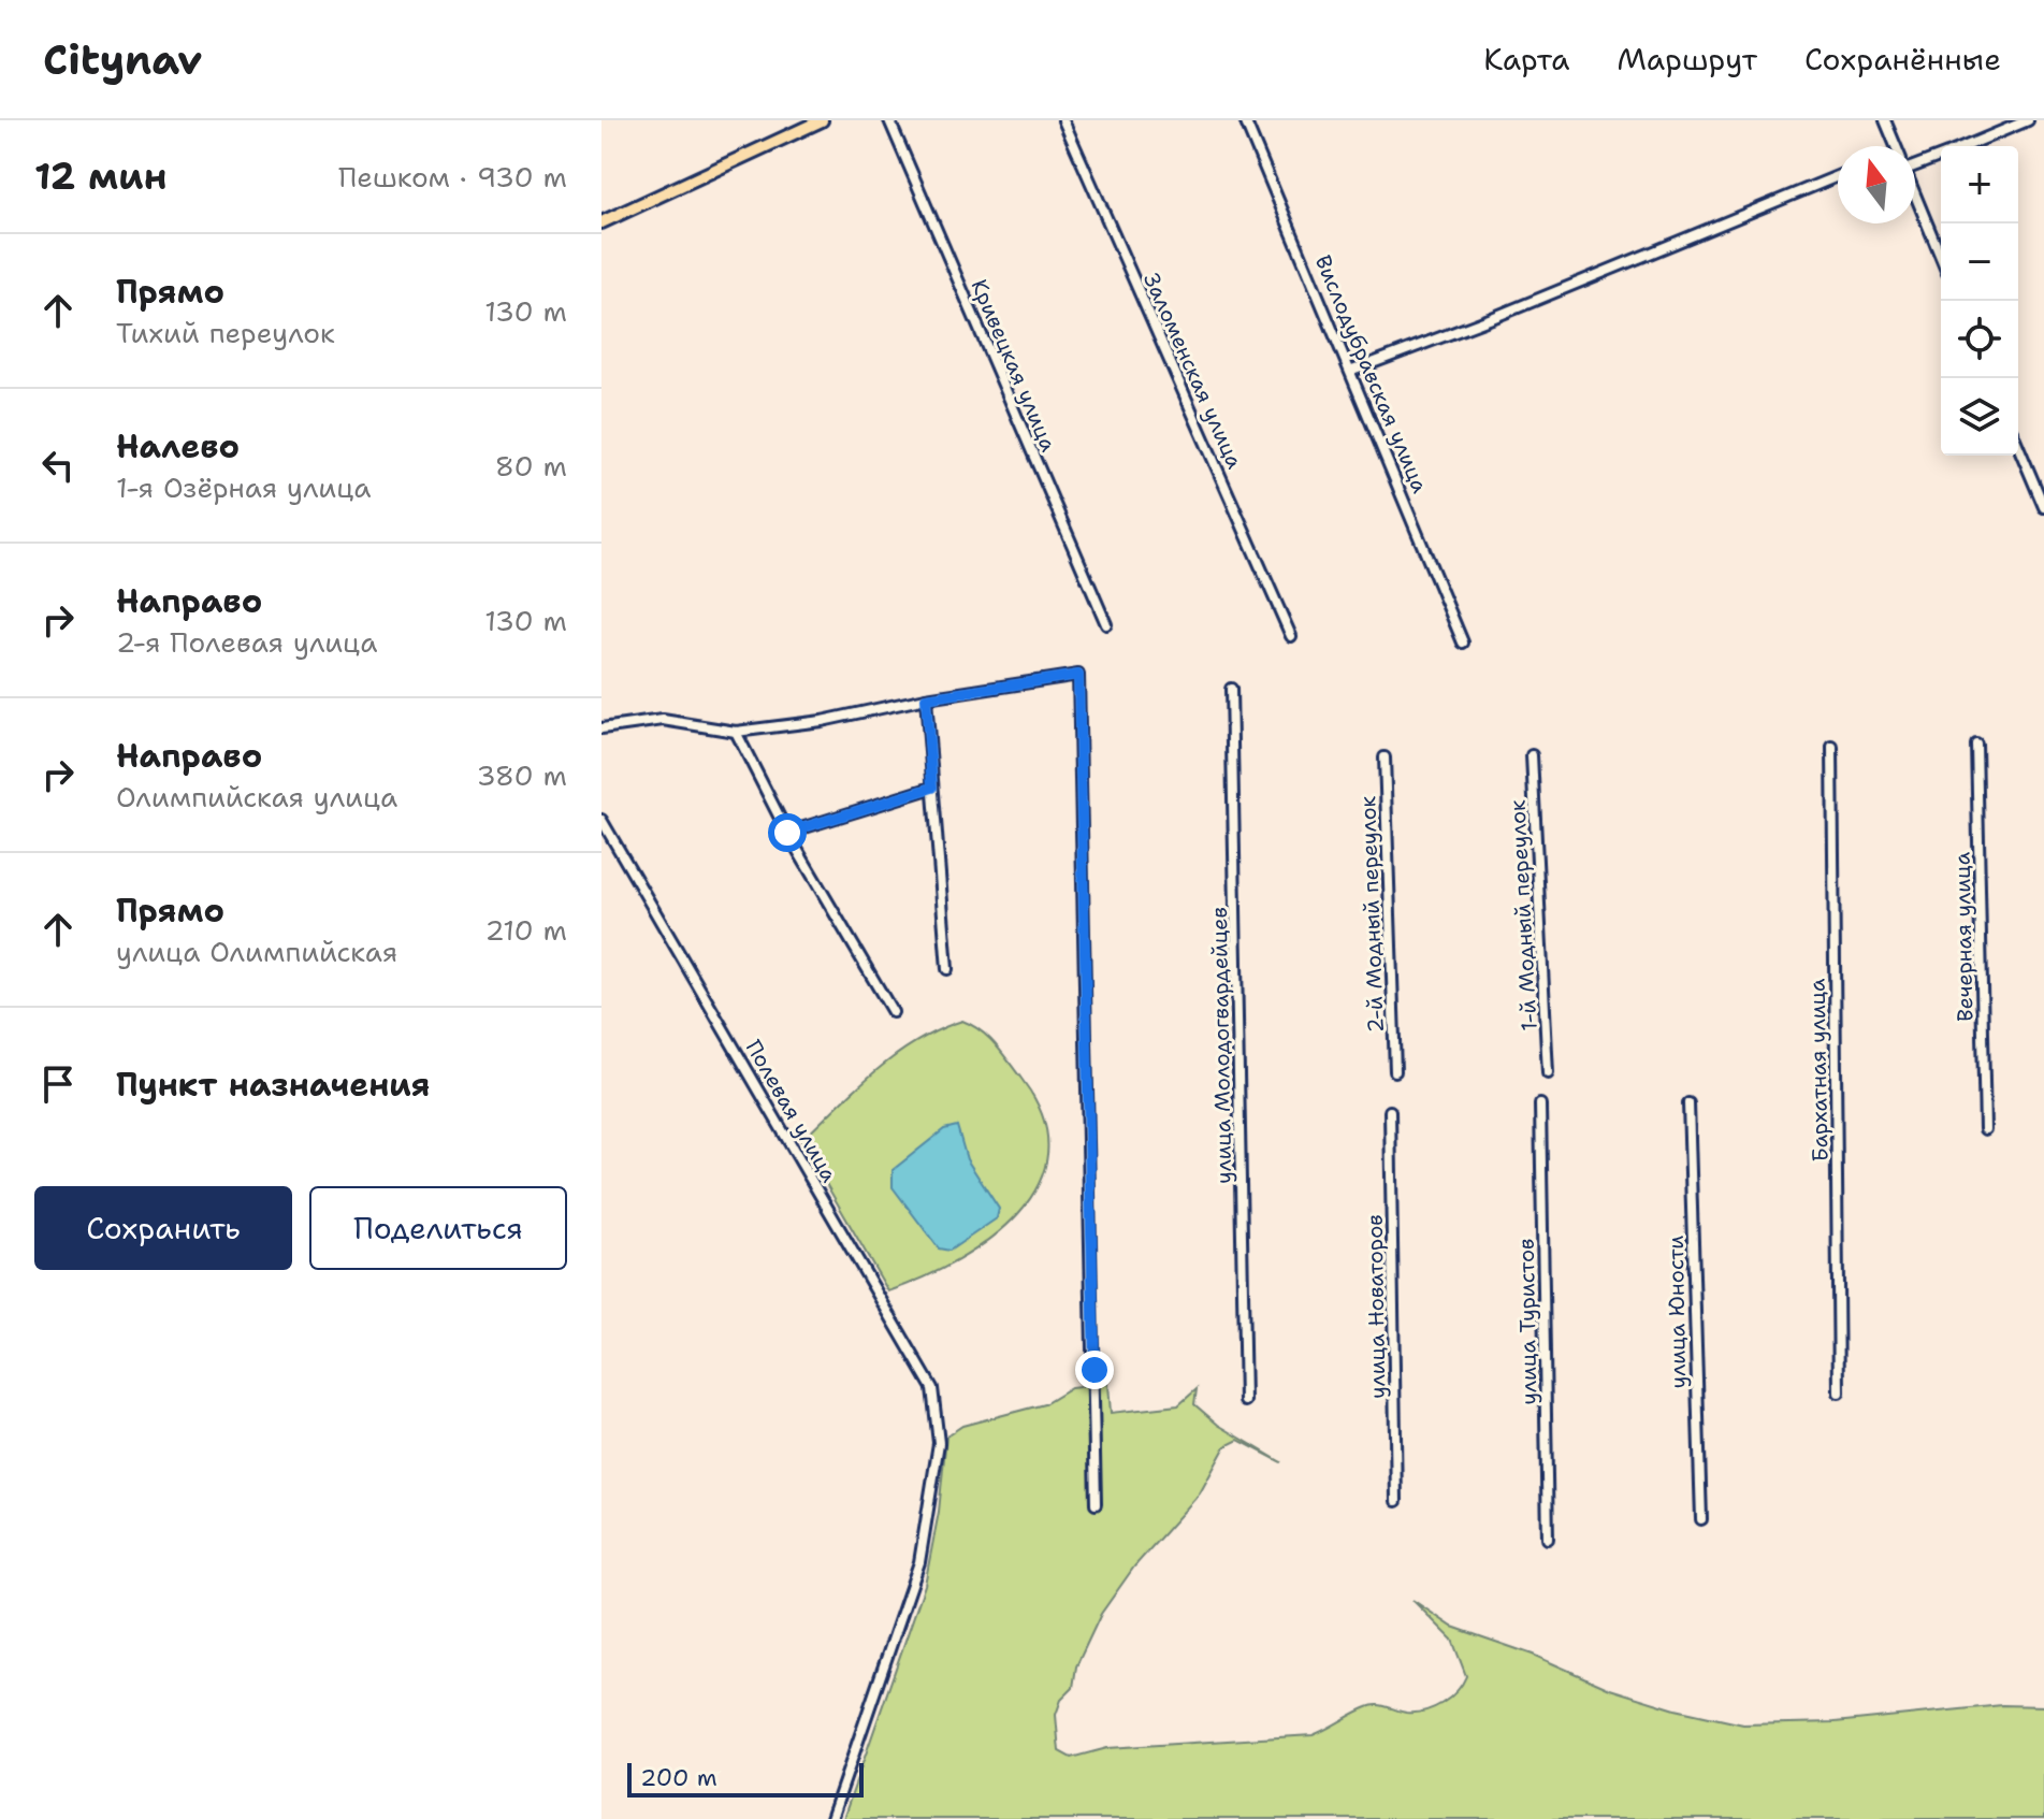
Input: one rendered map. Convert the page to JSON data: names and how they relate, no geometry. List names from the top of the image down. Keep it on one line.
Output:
{"streets":{"street":["Кривецкая улица","Заломенская улица","Вислодубравская улица","2-й Модный переулок","1-й Модный переулок","Вечерная улица","улица Молодогвардейцев","Бархатная улица","Полевая улица","улица Новаторов","улица Юности","улица Туристов"]},"scale_bar":"200 m","north":"top","page":{"header":"Citynav","nav":["Карта","Маршрут","Сохранённые"],"heading":["12 мин","Пешком · 930 m"],"map_buttons":["+","−"],"list":[["Прямо","Тихий переулок","130 m"],["Налево","1-я Озёрная улица","80 m"],["Направо","2-я Полевая улица","130 m"],["Направо","Олимпийская улица","380 m"],["Прямо","улица Олимпийская","210 m"],"Пункт назначения"],"buttons":["Сохранить","Поделиться"],"scale":"200 m"}}
